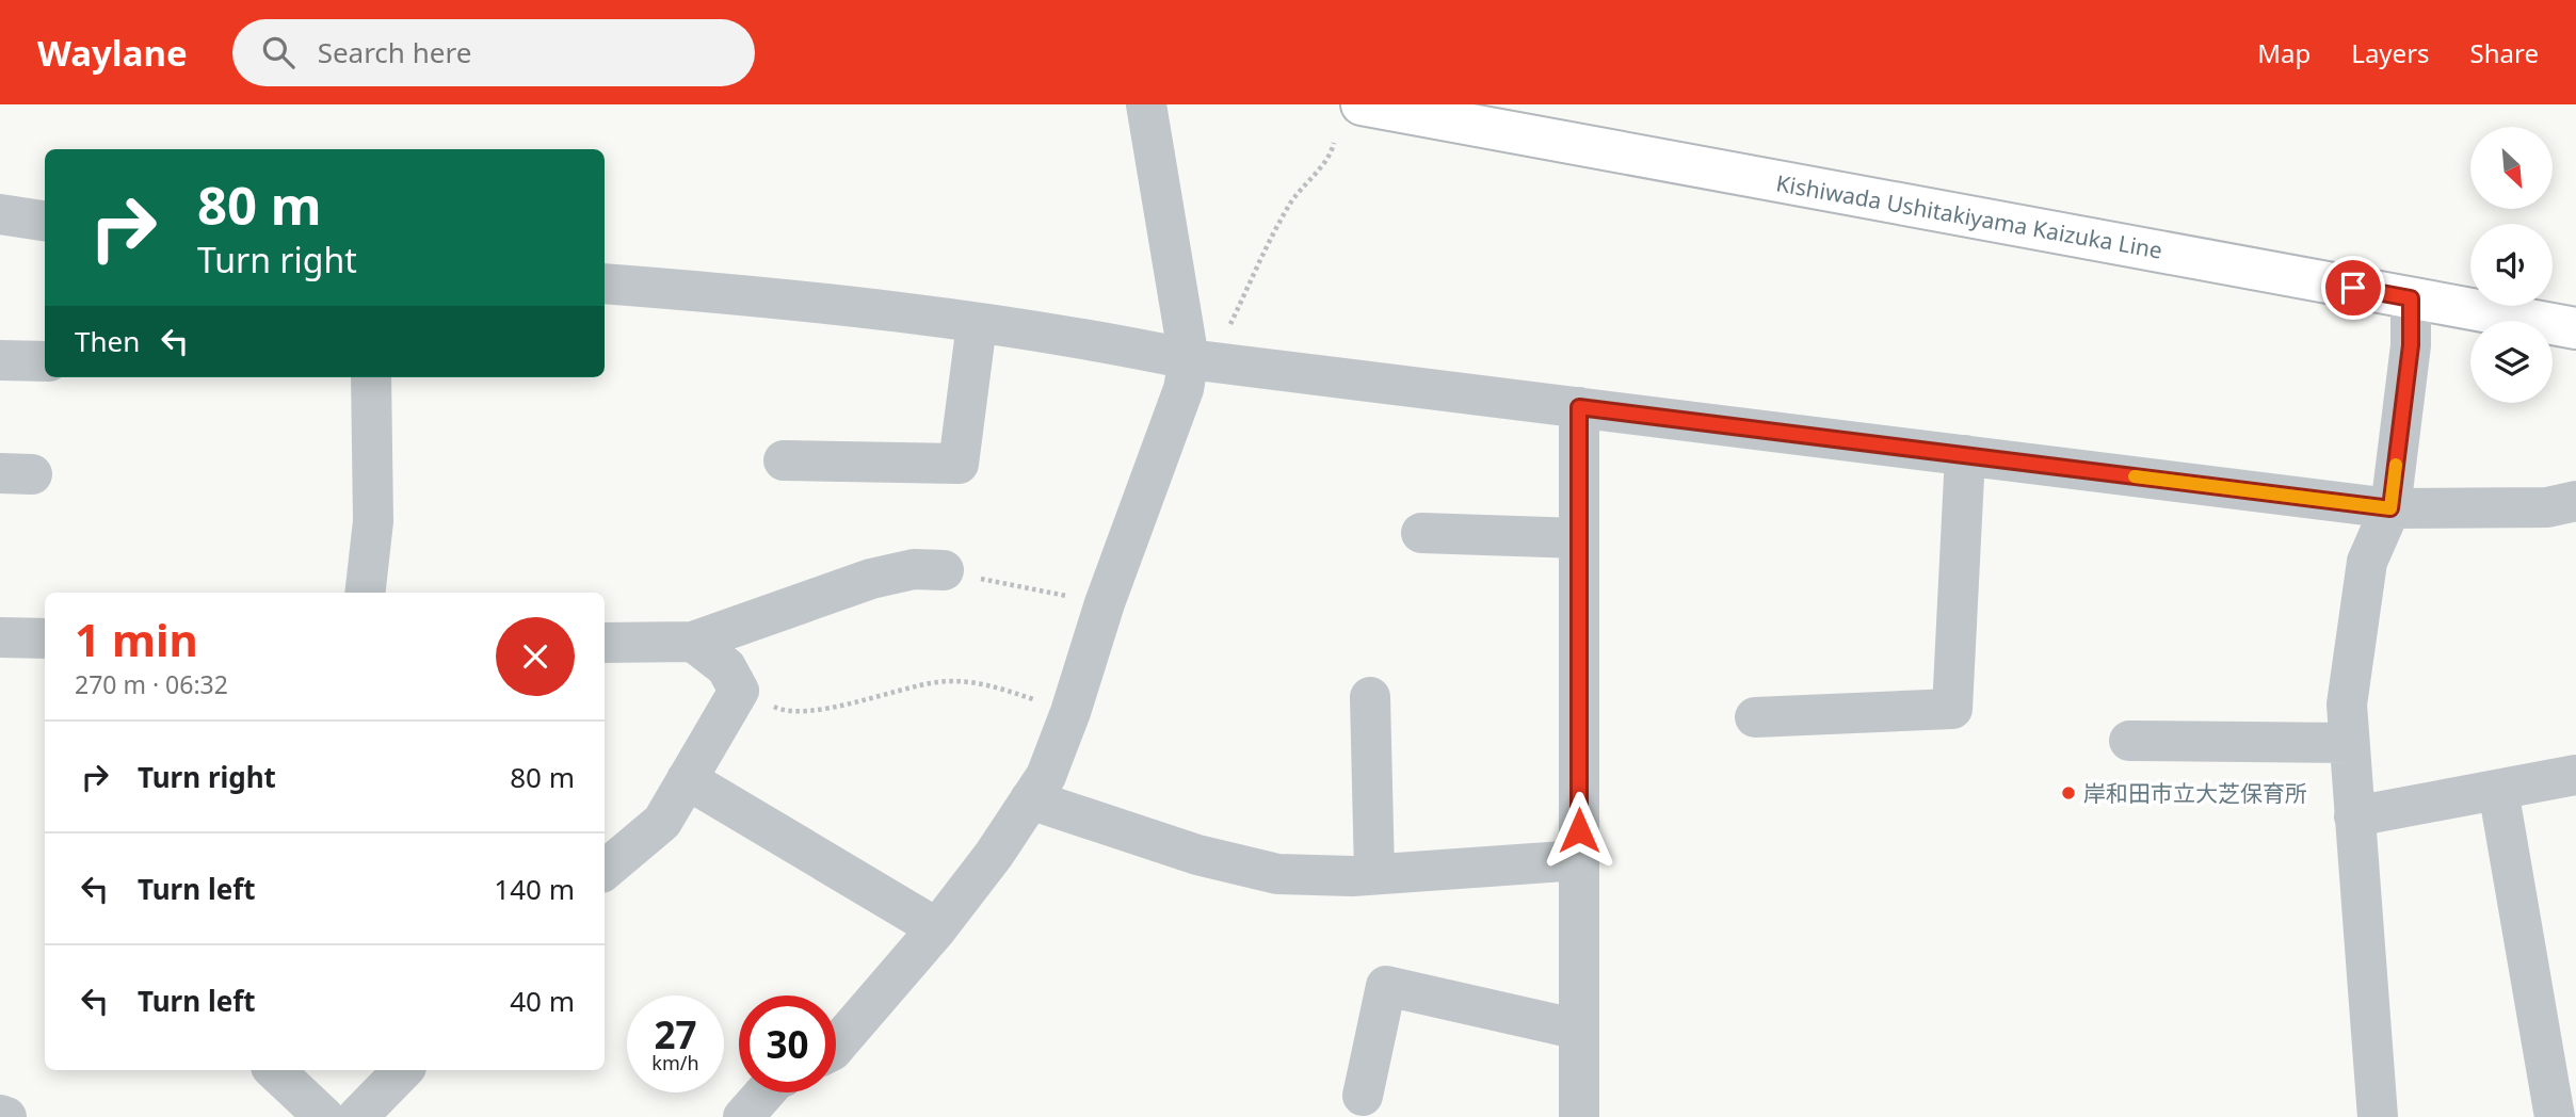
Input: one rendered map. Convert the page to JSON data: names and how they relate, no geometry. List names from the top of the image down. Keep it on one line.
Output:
{"streets":{"main road":["Kishiwada Ushitakiyama Kaizuka Line"]},"places":["岸和田市立大芝保育所"],"north":"bottom right","page":{"header":"Waylane","search":"Search here","nav":["Map","Layers","Share"],"turn":["80 m","Turn right"],"then":"Then","heading":["1 min","270 m · 06:32"],"list":[{"name":"Turn right","value":"80 m"},{"name":"Turn left","value":"140 m"},{"name":"Turn left","value":"40 m"}],"speed":"27 km/h","limit":"30"}}
